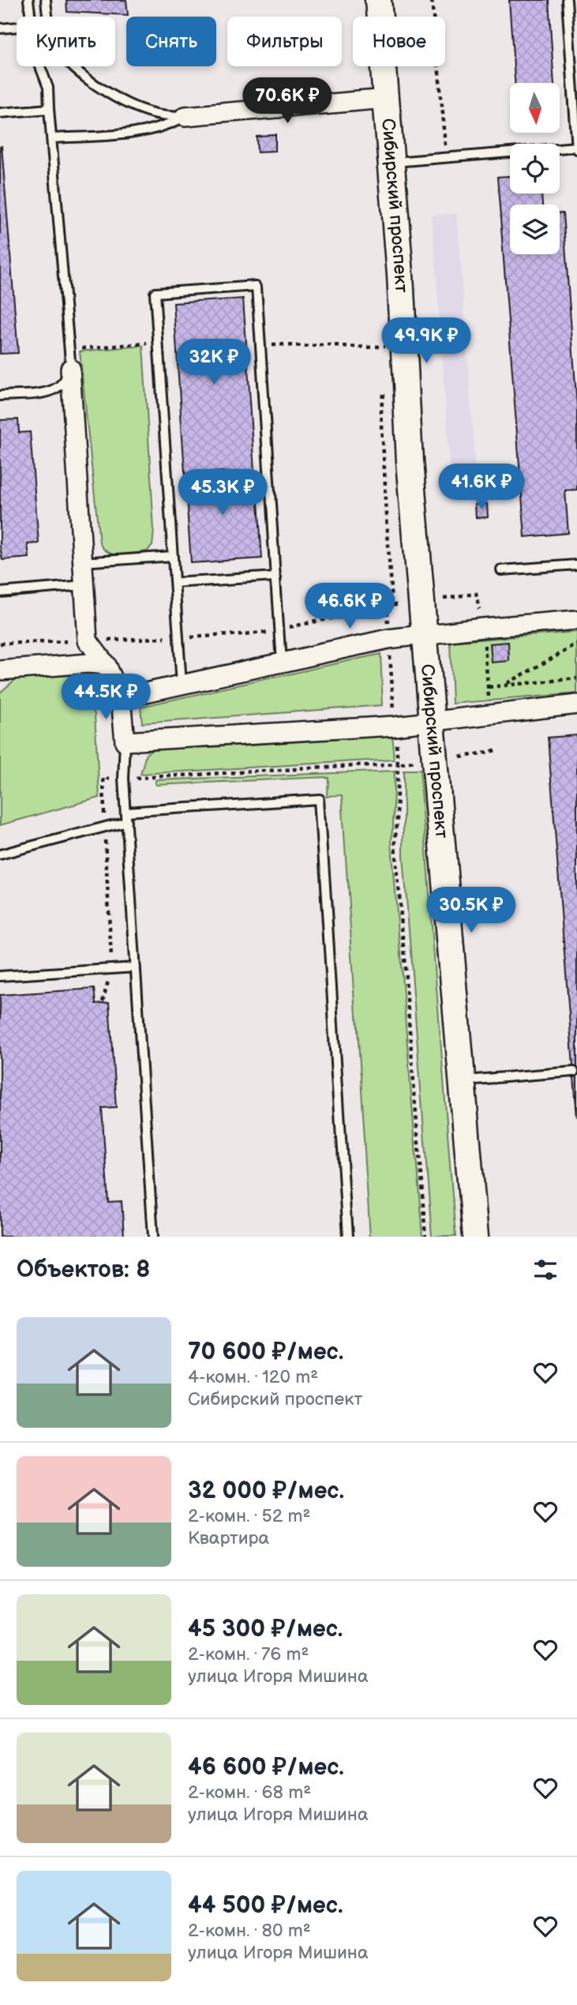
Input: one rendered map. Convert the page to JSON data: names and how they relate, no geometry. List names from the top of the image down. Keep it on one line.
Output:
{"streets":{"main road":["Сибирский проспект"]},"north":"bottom","page":{"chip":["Купить","Снять","Фильтры","Новое"],"price":["70.6K ₽","49.9K ₽","32K ₽","41.6K ₽","45.3K ₽","46.6K ₽","44.5K ₽","30.5K ₽"],"heading":"Объектов: 8","list":[{"name":"70 600 ₽/мес.","note":"4-комн. · 120 m² · Сибирский проспект"},{"name":"32 000 ₽/мес.","note":"2-комн. · 52 m² · Квартира"},{"name":"45 300 ₽/мес.","note":"2-комн. · 76 m² · улица Игоря Мишина"},{"name":"46 600 ₽/мес.","note":"2-комн. · 68 m² · улица Игоря Мишина"},{"name":"44 500 ₽/мес.","note":"2-комн. · 80 m² · улица Игоря Мишина"}]}}
